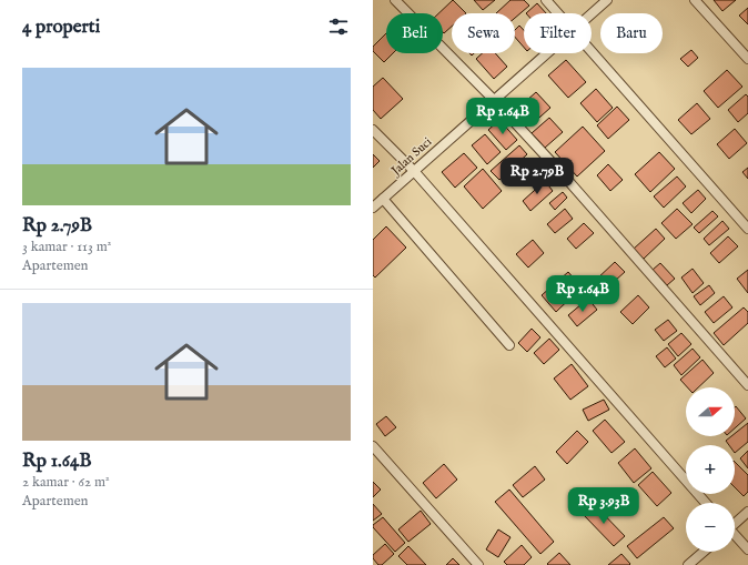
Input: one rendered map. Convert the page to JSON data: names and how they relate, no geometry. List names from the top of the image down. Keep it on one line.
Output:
{"streets":{"street":["Jalan Suci"]},"north":"right","page":{"heading":"4 properti","chip":["Beli","Sewa","Filter","Baru"],"list":[{"name":"Rp 2.79B","note":"3 kamar · 113 m² · Apartemen"},{"name":"Rp 1.64B","note":"2 kamar · 62 m² · Apartemen"}],"price":["Rp 1.64B","Rp 2.79B","Rp 1.64B","Rp 3.93B"],"map_buttons":["+","−"]}}
